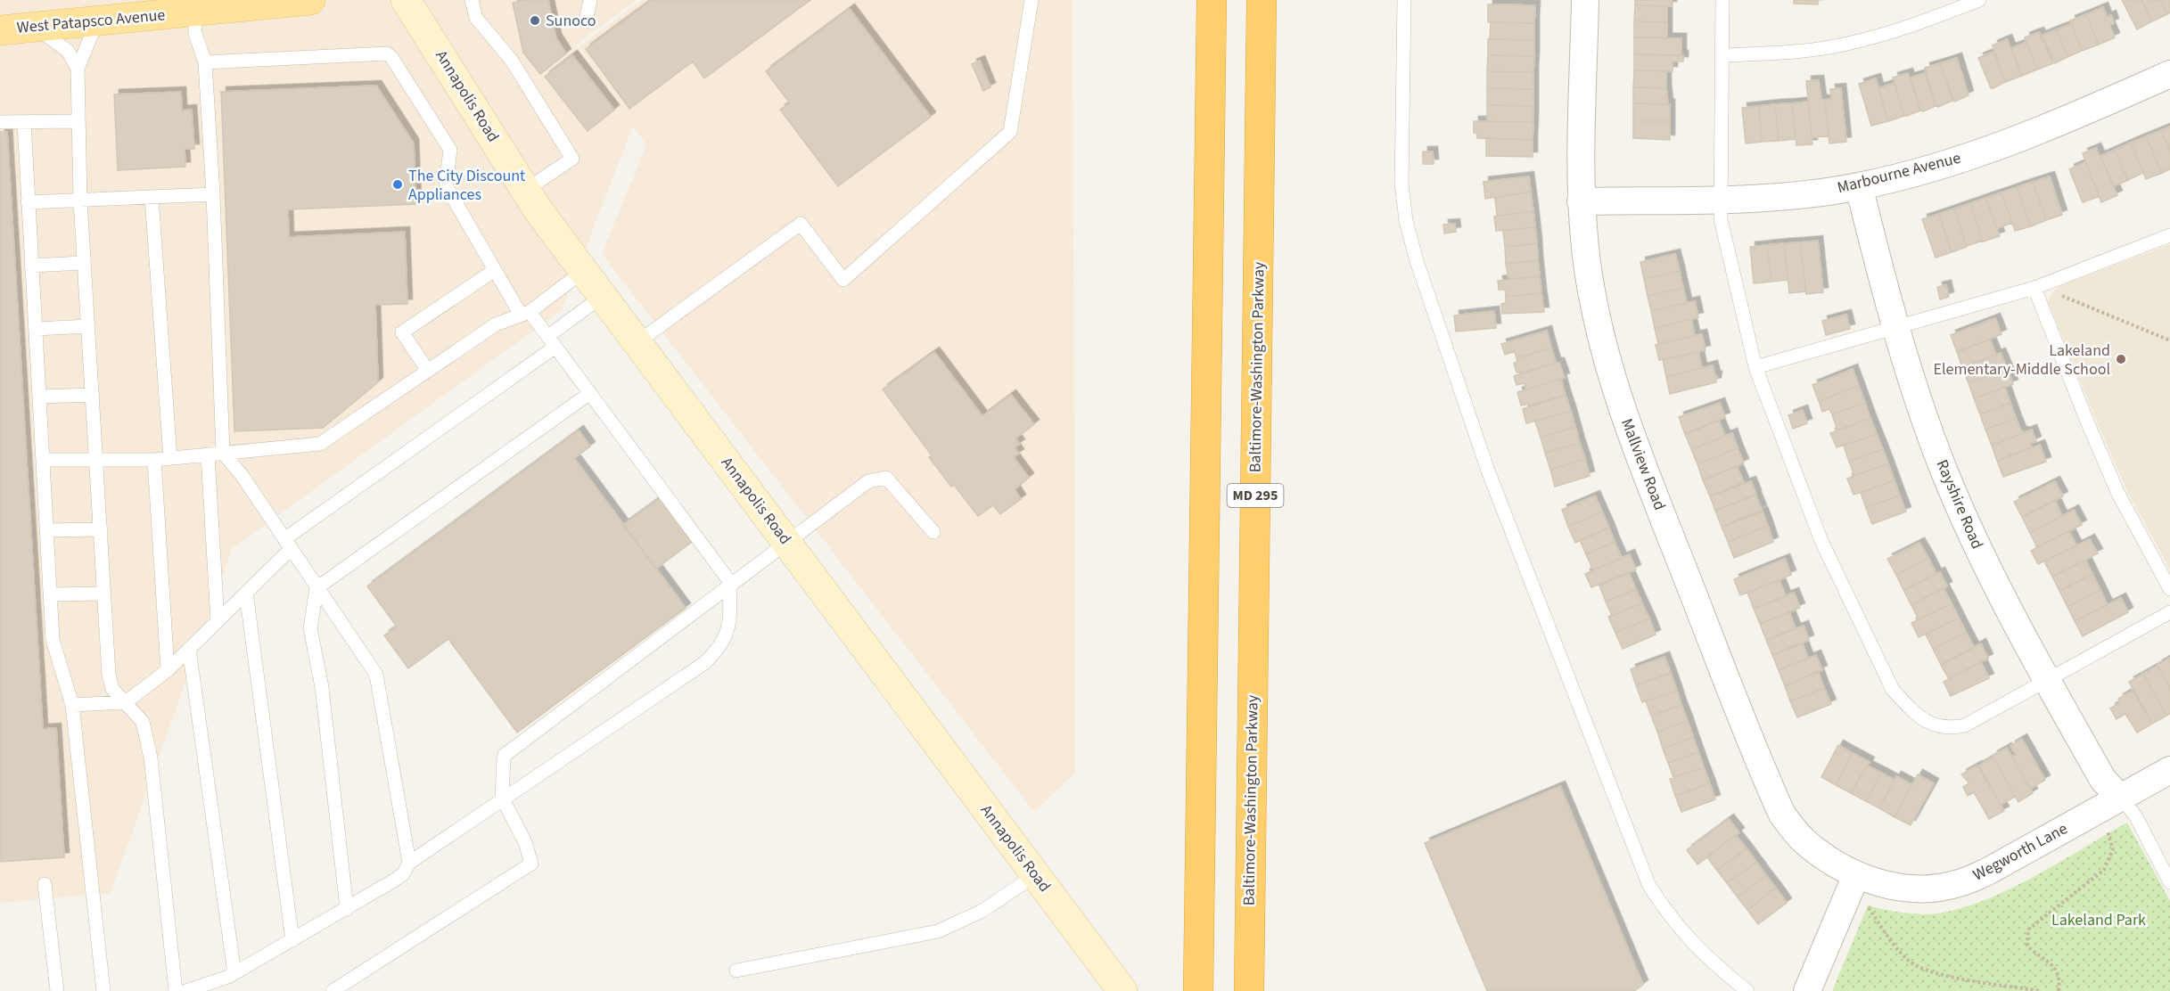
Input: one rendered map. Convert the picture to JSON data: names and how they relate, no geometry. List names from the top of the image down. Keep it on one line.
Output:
{"streets":{"highway":["Baltimore-Washington Parkway","MD 295"],"main road":["West Patapsco Avenue","Annapolis Road"],"street":["Marbourne Avenue","Mallview Road","Rayshire Road","Wegworth Lane"]},"crossings":[["Marbourne Avenue","Mallview Road"],["Marbourne Avenue","Rayshire Road"],["Mallview Road","Wegworth Lane"],["Rayshire Road","Wegworth Lane"]],"parks":["Lakeland Park"],"places":["Sunoco","The City Discount Appliances","Lakeland Elementary-Middle School"]}
